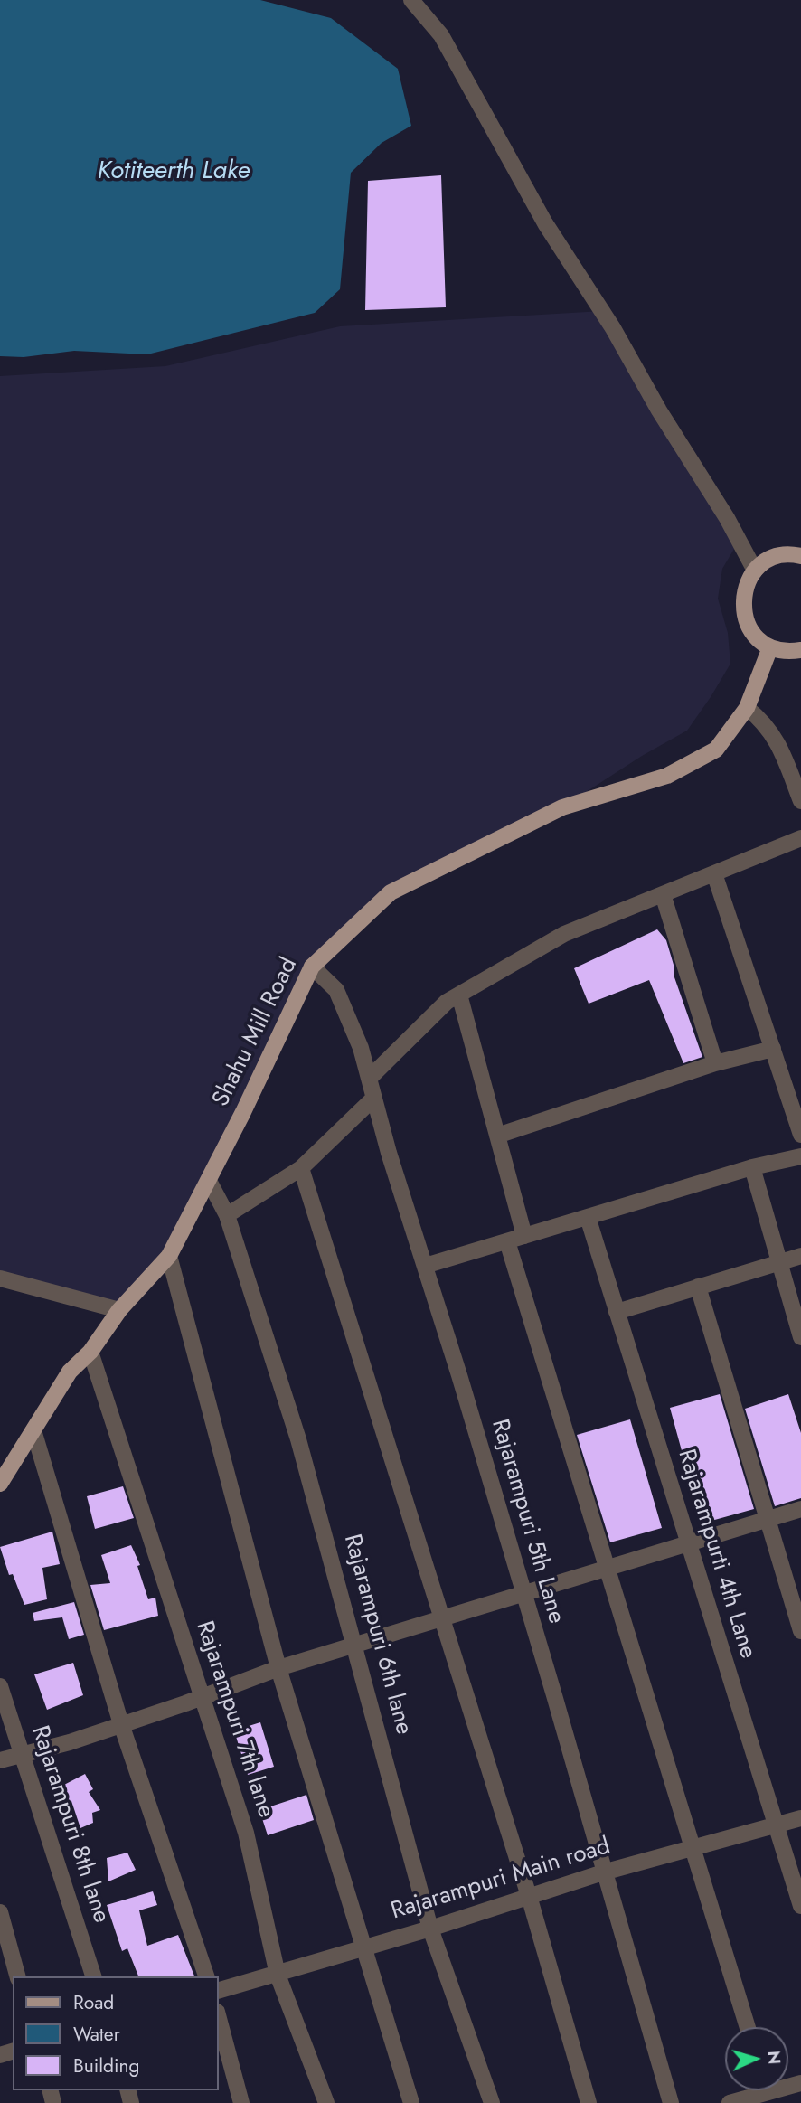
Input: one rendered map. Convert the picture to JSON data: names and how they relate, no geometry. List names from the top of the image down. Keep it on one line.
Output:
{"streets":{"main road":["Shahu Mill Road"],"street":["Rajarampuri 5th Lane","Rajarampurti 4th Lane","Rajarampuri 6th lane","Rajarampuri 7th lane","Rajarampuri 8th lane","Rajarampuri Main road"]},"crossings":[["Shahu Mill Road","Rajarampuri 5th Lane"],["Shahu Mill Road","Rajarampuri 6th lane"],["Shahu Mill Road","Rajarampuri 7th lane"],["Rajarampuri 5th Lane","Rajarampuri Main road"],["Rajarampurti 4th Lane","Rajarampuri Main road"],["Rajarampuri 6th lane","Rajarampuri Main road"],["Rajarampuri 7th lane","Rajarampuri Main road"]],"water":["Kotiteerth Lake"],"legend":["Road","Water","Building"],"north":"right"}
